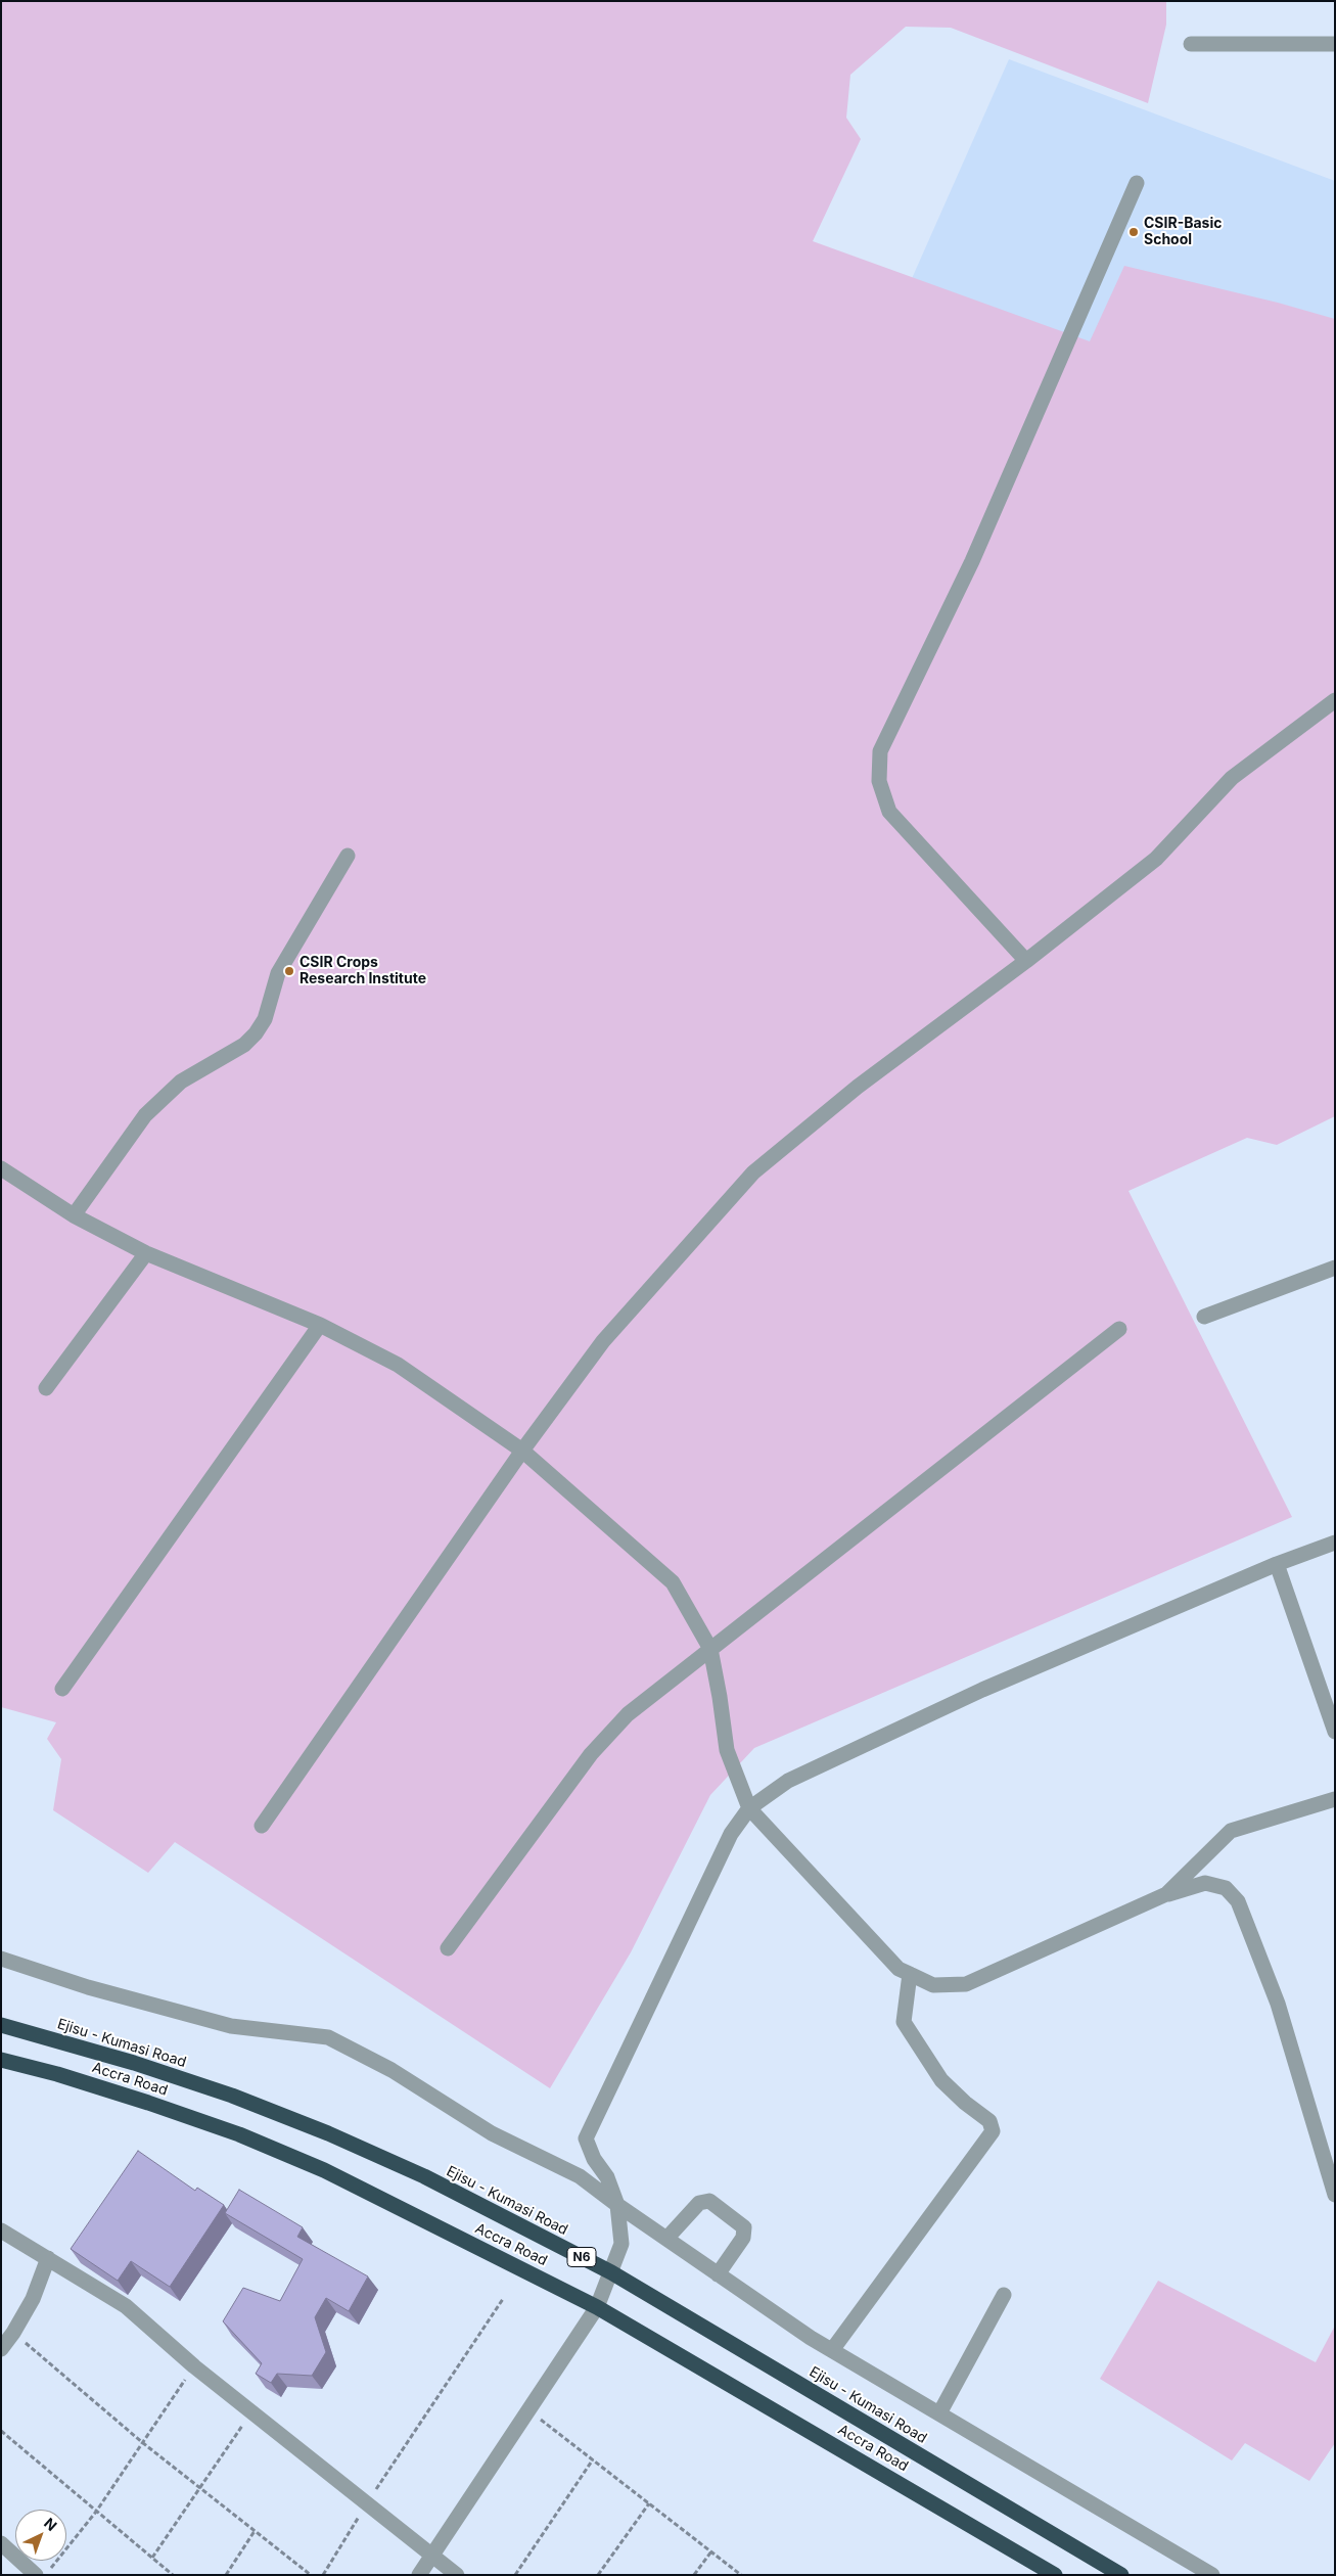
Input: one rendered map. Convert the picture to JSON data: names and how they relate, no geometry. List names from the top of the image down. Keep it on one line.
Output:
{"streets":{"highway":["Ejisu - Kumasi Road","Accra Road","N6"]},"places":["CSIR-Basic School","CSIR Crops Research Institute"],"north":"top right"}
